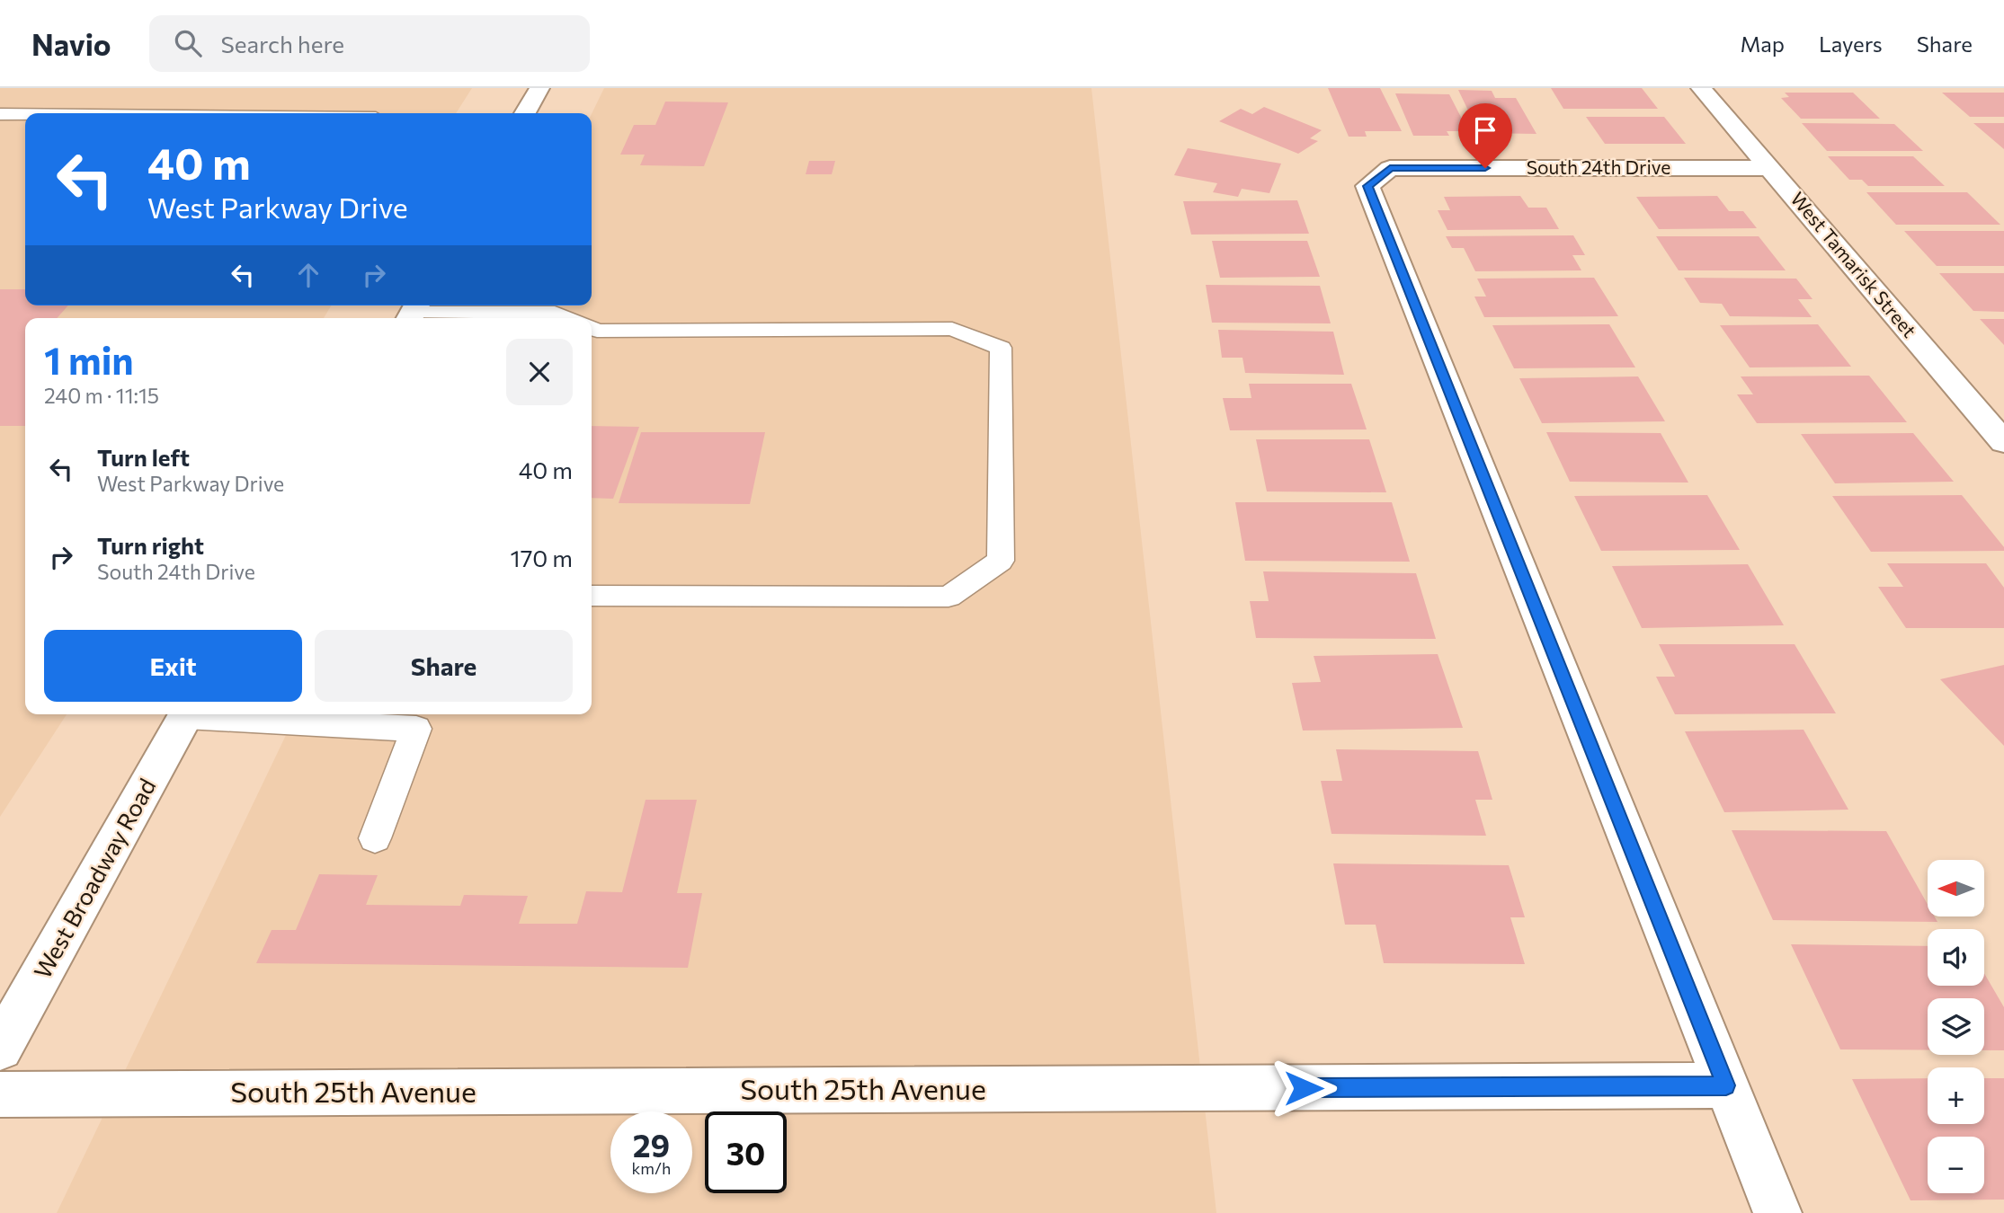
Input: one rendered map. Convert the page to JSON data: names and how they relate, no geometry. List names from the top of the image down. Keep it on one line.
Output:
{"streets":{"street":["South 24th Drive","West Tamarisk Street","West Broadway Road","South 25th Avenue"]},"crossings":[["South 24th Drive","West Tamarisk Street"],["South 24th Drive","South 25th Avenue"]],"north":"left","page":{"header":"Navio","search":"Search here","nav":["Map","Layers","Share"],"turn":["40 m","West Parkway Drive"],"heading":["1 min","240 m · 11:15"],"list":[{"name":"Turn left","note":"West Parkway Drive","value":"40 m"},{"name":"Turn right","note":"South 24th Drive","value":"170 m"}],"buttons":["Exit","Share"],"map_buttons":["+","−"],"speed":"29 km/h","limit":"30"}}
